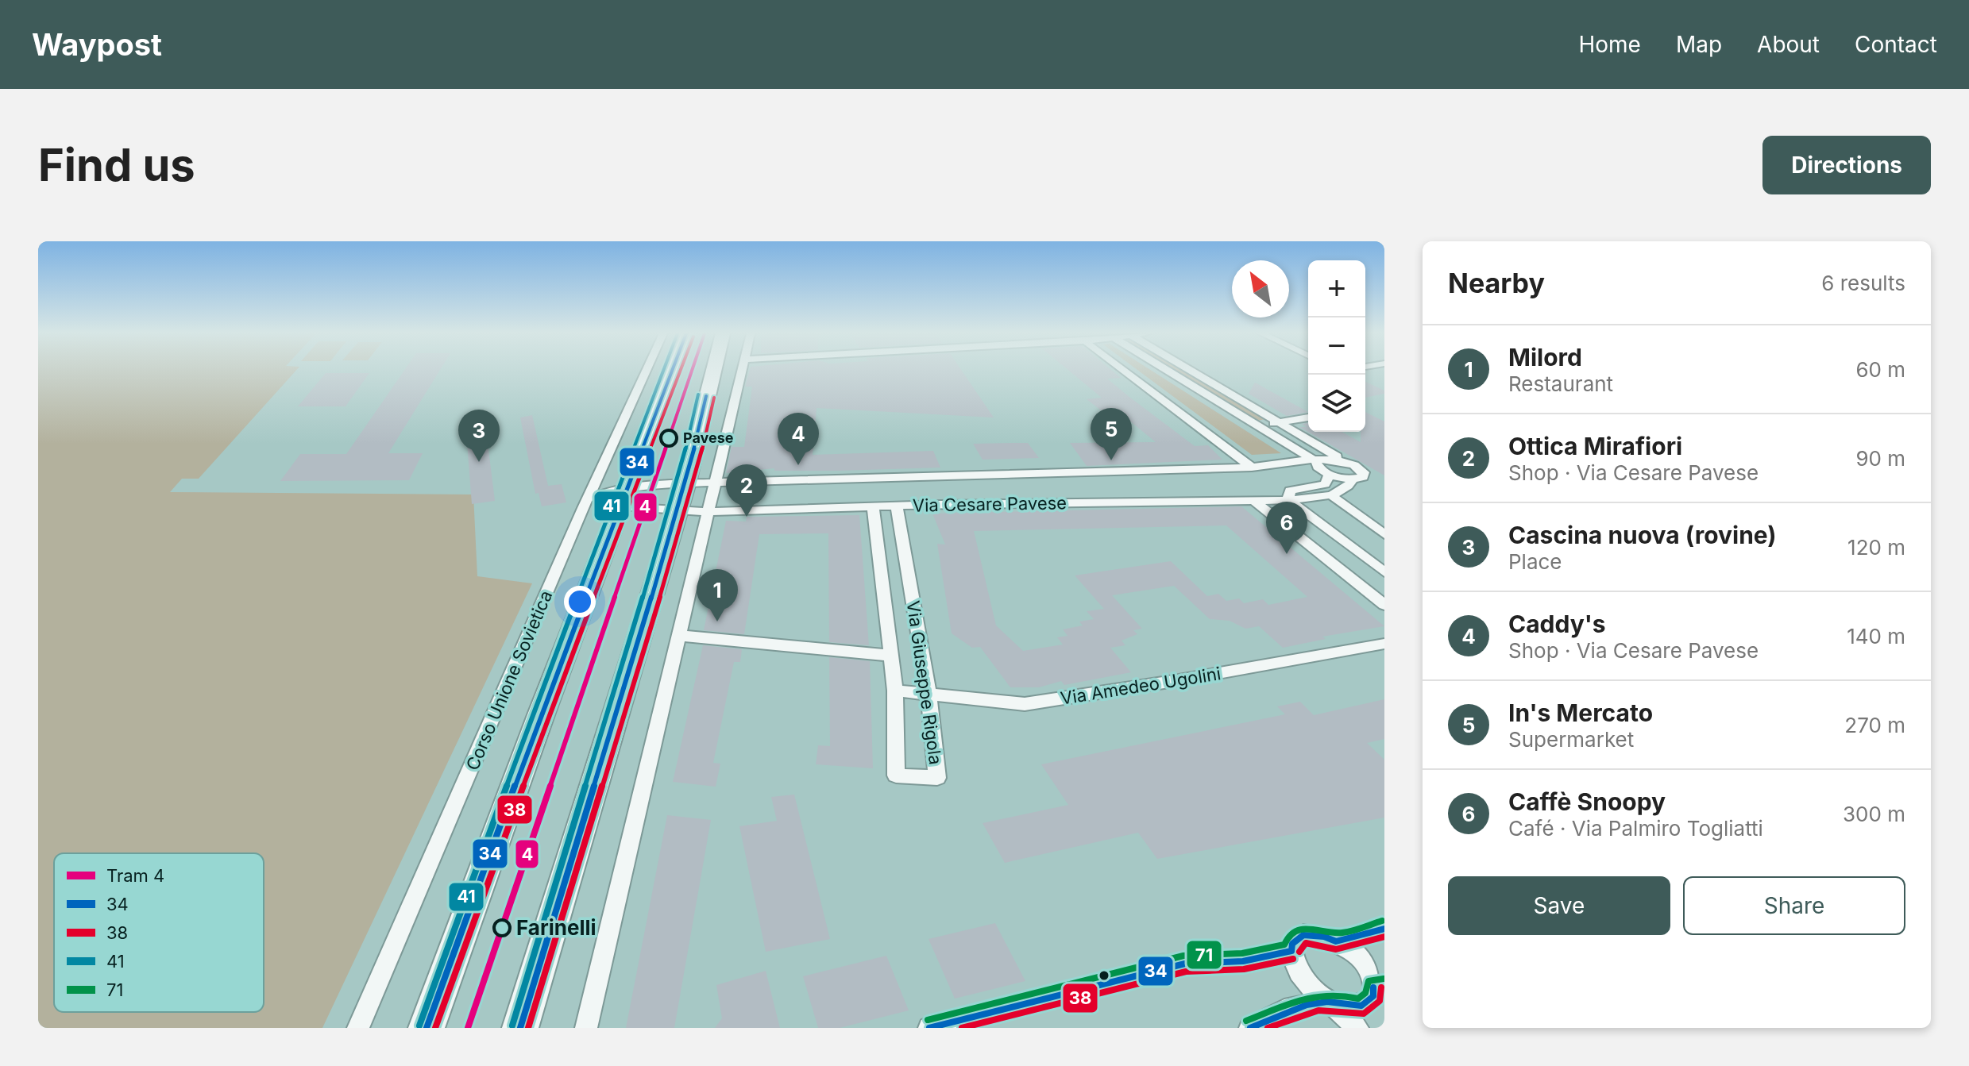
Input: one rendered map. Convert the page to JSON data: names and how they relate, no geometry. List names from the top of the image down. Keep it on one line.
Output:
{"streets":{"street":["Via Cesare Pavese","Corso Unione Sovietica","Via Giuseppe Rigola","Via Amedeo Ugolini"]},"crossings":[["Via Cesare Pavese","Corso Unione Sovietica"],["Via Cesare Pavese","Via Giuseppe Rigola"],["Via Giuseppe Rigola","Via Amedeo Ugolini"]],"places":["Pavese","Farinelli"],"lines":["tram line 4","transit line 34","transit line 38","transit line 41","transit line 71"],"legend":["Tram 4","34","38","41","71"],"north":"top left","page":{"header":"Waypost","nav":["Home","Map","About","Contact"],"buttons":["Directions",["Save","Share"]],"title":"Find us","heading":["Nearby","6 results"],"map_buttons":["+","−"],"list":[{"mark":"1","name":"Milord","note":"Restaurant","value":"60 m"},{"mark":"2","name":"Ottica Mirafiori","note":"Shop · Via Cesare Pavese","value":"90 m"},{"mark":"3","name":"Cascina nuova (rovine)","note":"Place","value":"120 m"},{"mark":"4","name":"Caddy's","note":"Shop · Via Cesare Pavese","value":"140 m"},{"mark":"5","name":"In's Mercato","note":"Supermarket","value":"270 m"},{"mark":"6","name":"Caffè Snoopy","note":"Café · Via Palmiro Togliatti","value":"300 m"}],"pins":["5","3","4","2","6","1"]}}
